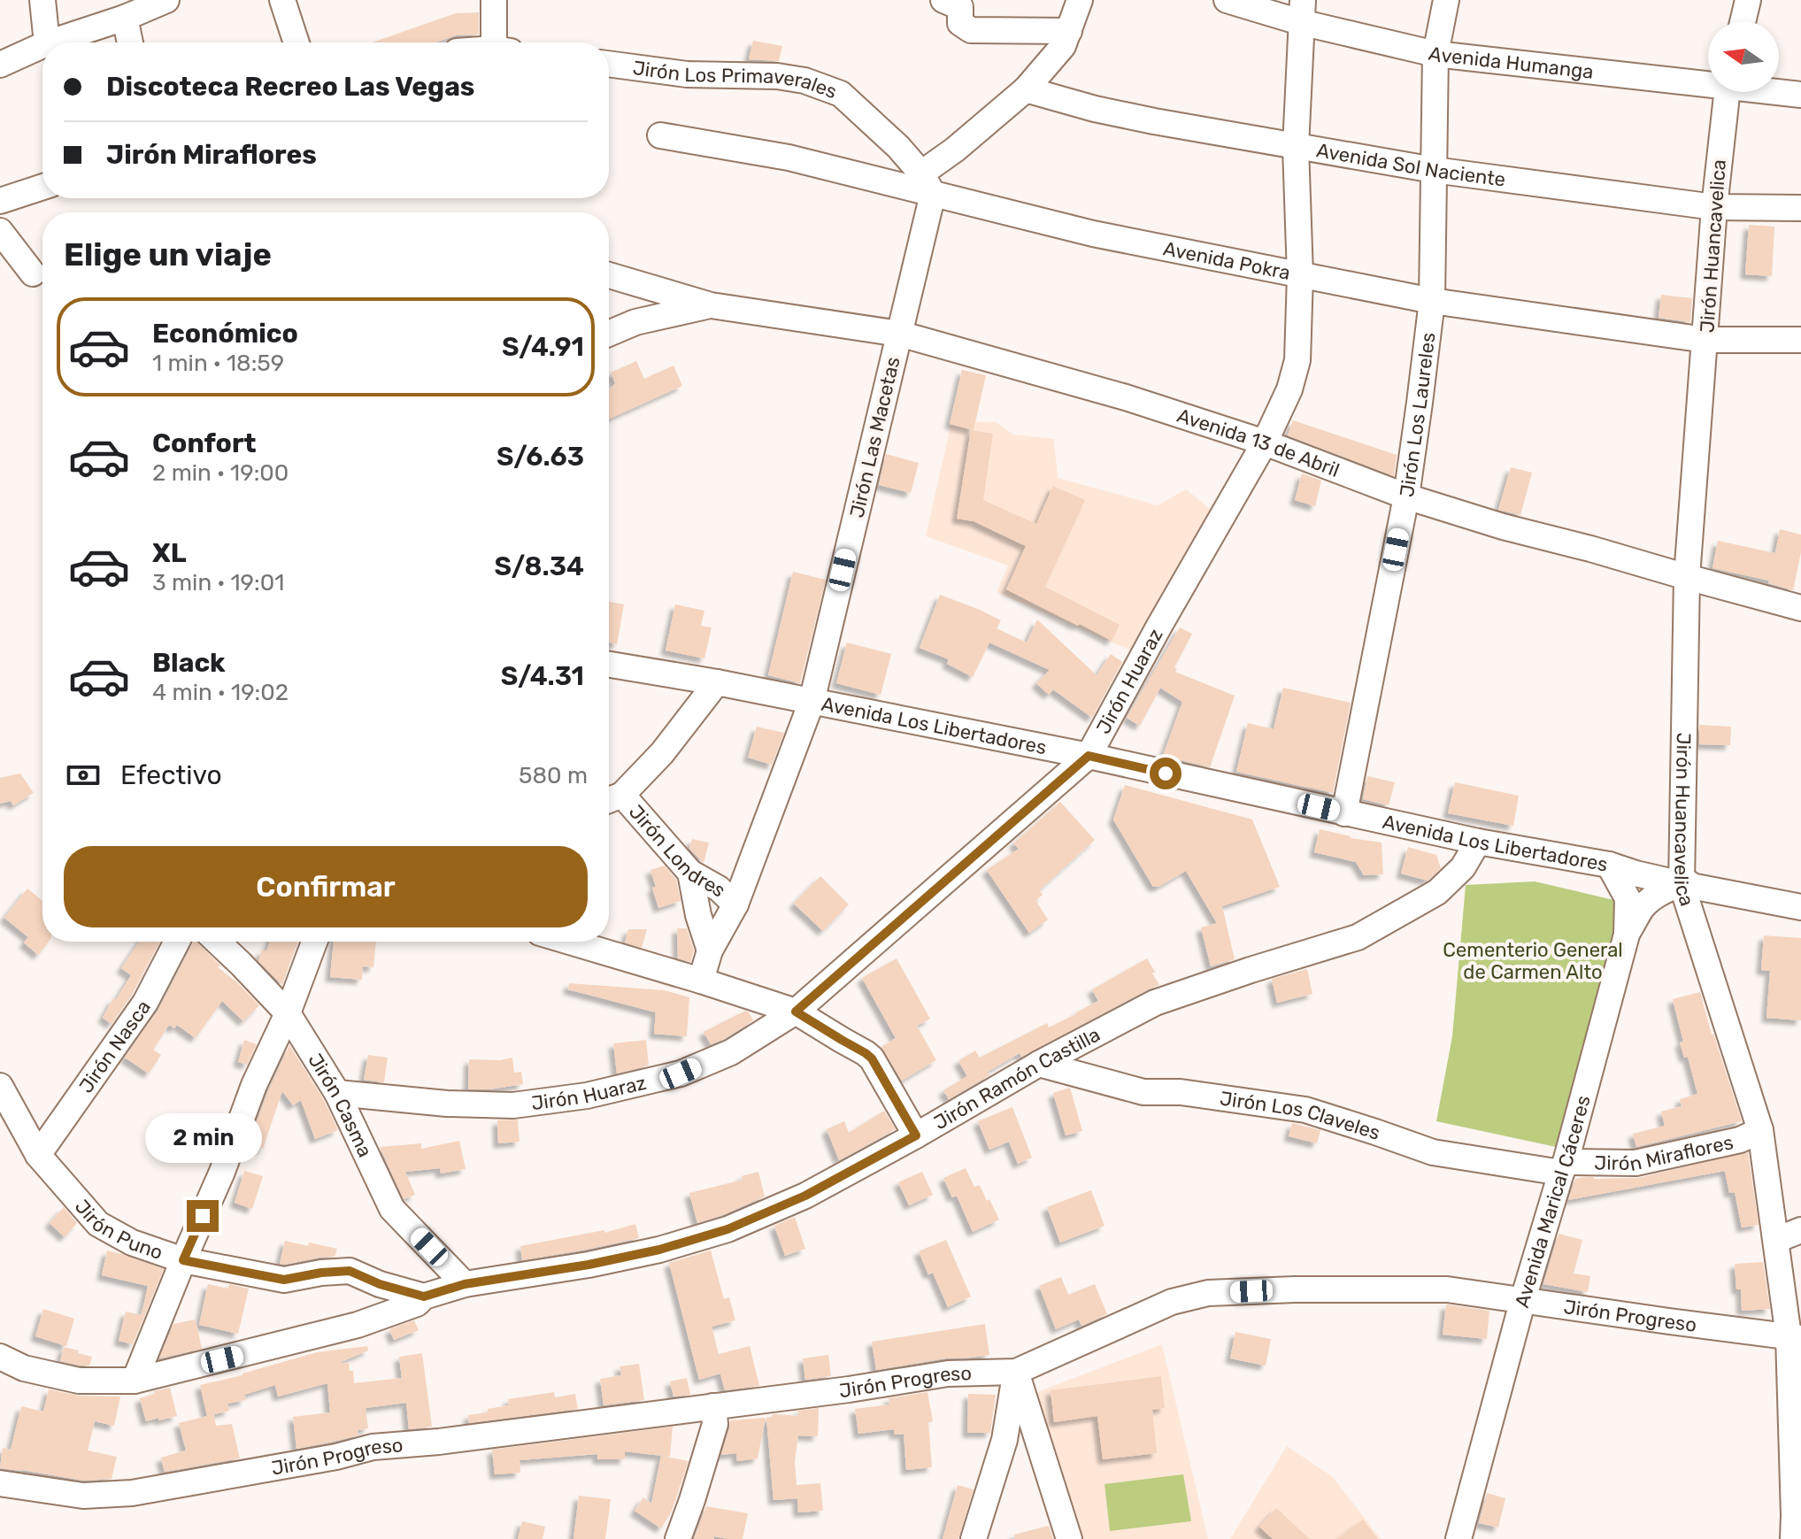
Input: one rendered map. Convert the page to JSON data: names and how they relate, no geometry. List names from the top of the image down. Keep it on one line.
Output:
{"streets":{"street":["Avenida Humanga","Jirón Los Primaverales","Avenida Sol Naciente","Jirón Huancavelica","Avenida Pokra","Jirón Los Laureles","Jirón Las Macetas","Avenida 13 de Abril","Jirón Huaraz","Avenida Los Libertadores","Jirón Londres","Jirón Nasca","Jirón Ramón Castilla","Jirón Casma","Jirón Los Claveles","Jirón Miraflores","Avenida Marical Cáceres","Jirón Puno","Jirón Progreso"]},"crossings":[["Avenida Humanga","Jirón Los Laureles"],["Avenida Humanga","Jirón Huaraz"],["Jirón Los Primaverales","Avenida Pokra"],["Jirón Los Primaverales","Jirón Las Macetas"],["Avenida Sol Naciente","Jirón Huancavelica"],["Avenida Sol Naciente","Jirón Los Laureles"],["Avenida Sol Naciente","Jirón Huaraz"],["Jirón Huancavelica","Avenida Pokra"],["Jirón Huancavelica","Avenida 13 de Abril"],["Jirón Huancavelica","Avenida Los Libertadores"],["Jirón Huancavelica","Jirón Miraflores"],["Jirón Huancavelica","Jirón Progreso"],["Avenida Pokra","Jirón Los Laureles"],["Avenida Pokra","Jirón Las Macetas"],["Avenida Pokra","Jirón Huaraz"],["Jirón Los Laureles","Avenida 13 de Abril"],["Jirón Los Laureles","Avenida Los Libertadores"],["Jirón Las Macetas","Avenida 13 de Abril"],["Jirón Las Macetas","Avenida Los Libertadores"],["Jirón Las Macetas","Jirón Londres"],["Avenida 13 de Abril","Jirón Huaraz"],["Jirón Huaraz","Avenida Los Libertadores"],["Jirón Huaraz","Jirón Casma"],["Avenida Los Libertadores","Jirón Ramón Castilla"],["Avenida Los Libertadores","Avenida Marical Cáceres"],["Jirón Nasca","Jirón Puno"],["Jirón Ramón Castilla","Jirón Casma"],["Jirón Ramón Castilla","Jirón Los Claveles"],["Jirón Ramón Castilla","Jirón Puno"],["Jirón Los Claveles","Jirón Miraflores"],["Jirón Los Claveles","Avenida Marical Cáceres"],["Jirón Miraflores","Avenida Marical Cáceres"],["Avenida Marical Cáceres","Jirón Progreso"]],"parks":["Cementerio General de Carmen Alto"],"north":"left","page":{"banner":["Discoteca Recreo Las Vegas","Jirón Miraflores"],"heading":"Elige un viaje","list":[{"name":"Económico","note":"1 min · 18:59","value":"S/4.91"},{"name":"Confort","note":"2 min · 19:00","value":"S/6.63"},{"name":"XL","note":"3 min · 19:01","value":"S/8.34"},{"name":"Black","note":"4 min · 19:02","value":"S/4.31"}],"pay":["Efectivo","580 m"],"buttons":"Confirmar","bubble":"2 min"}}
